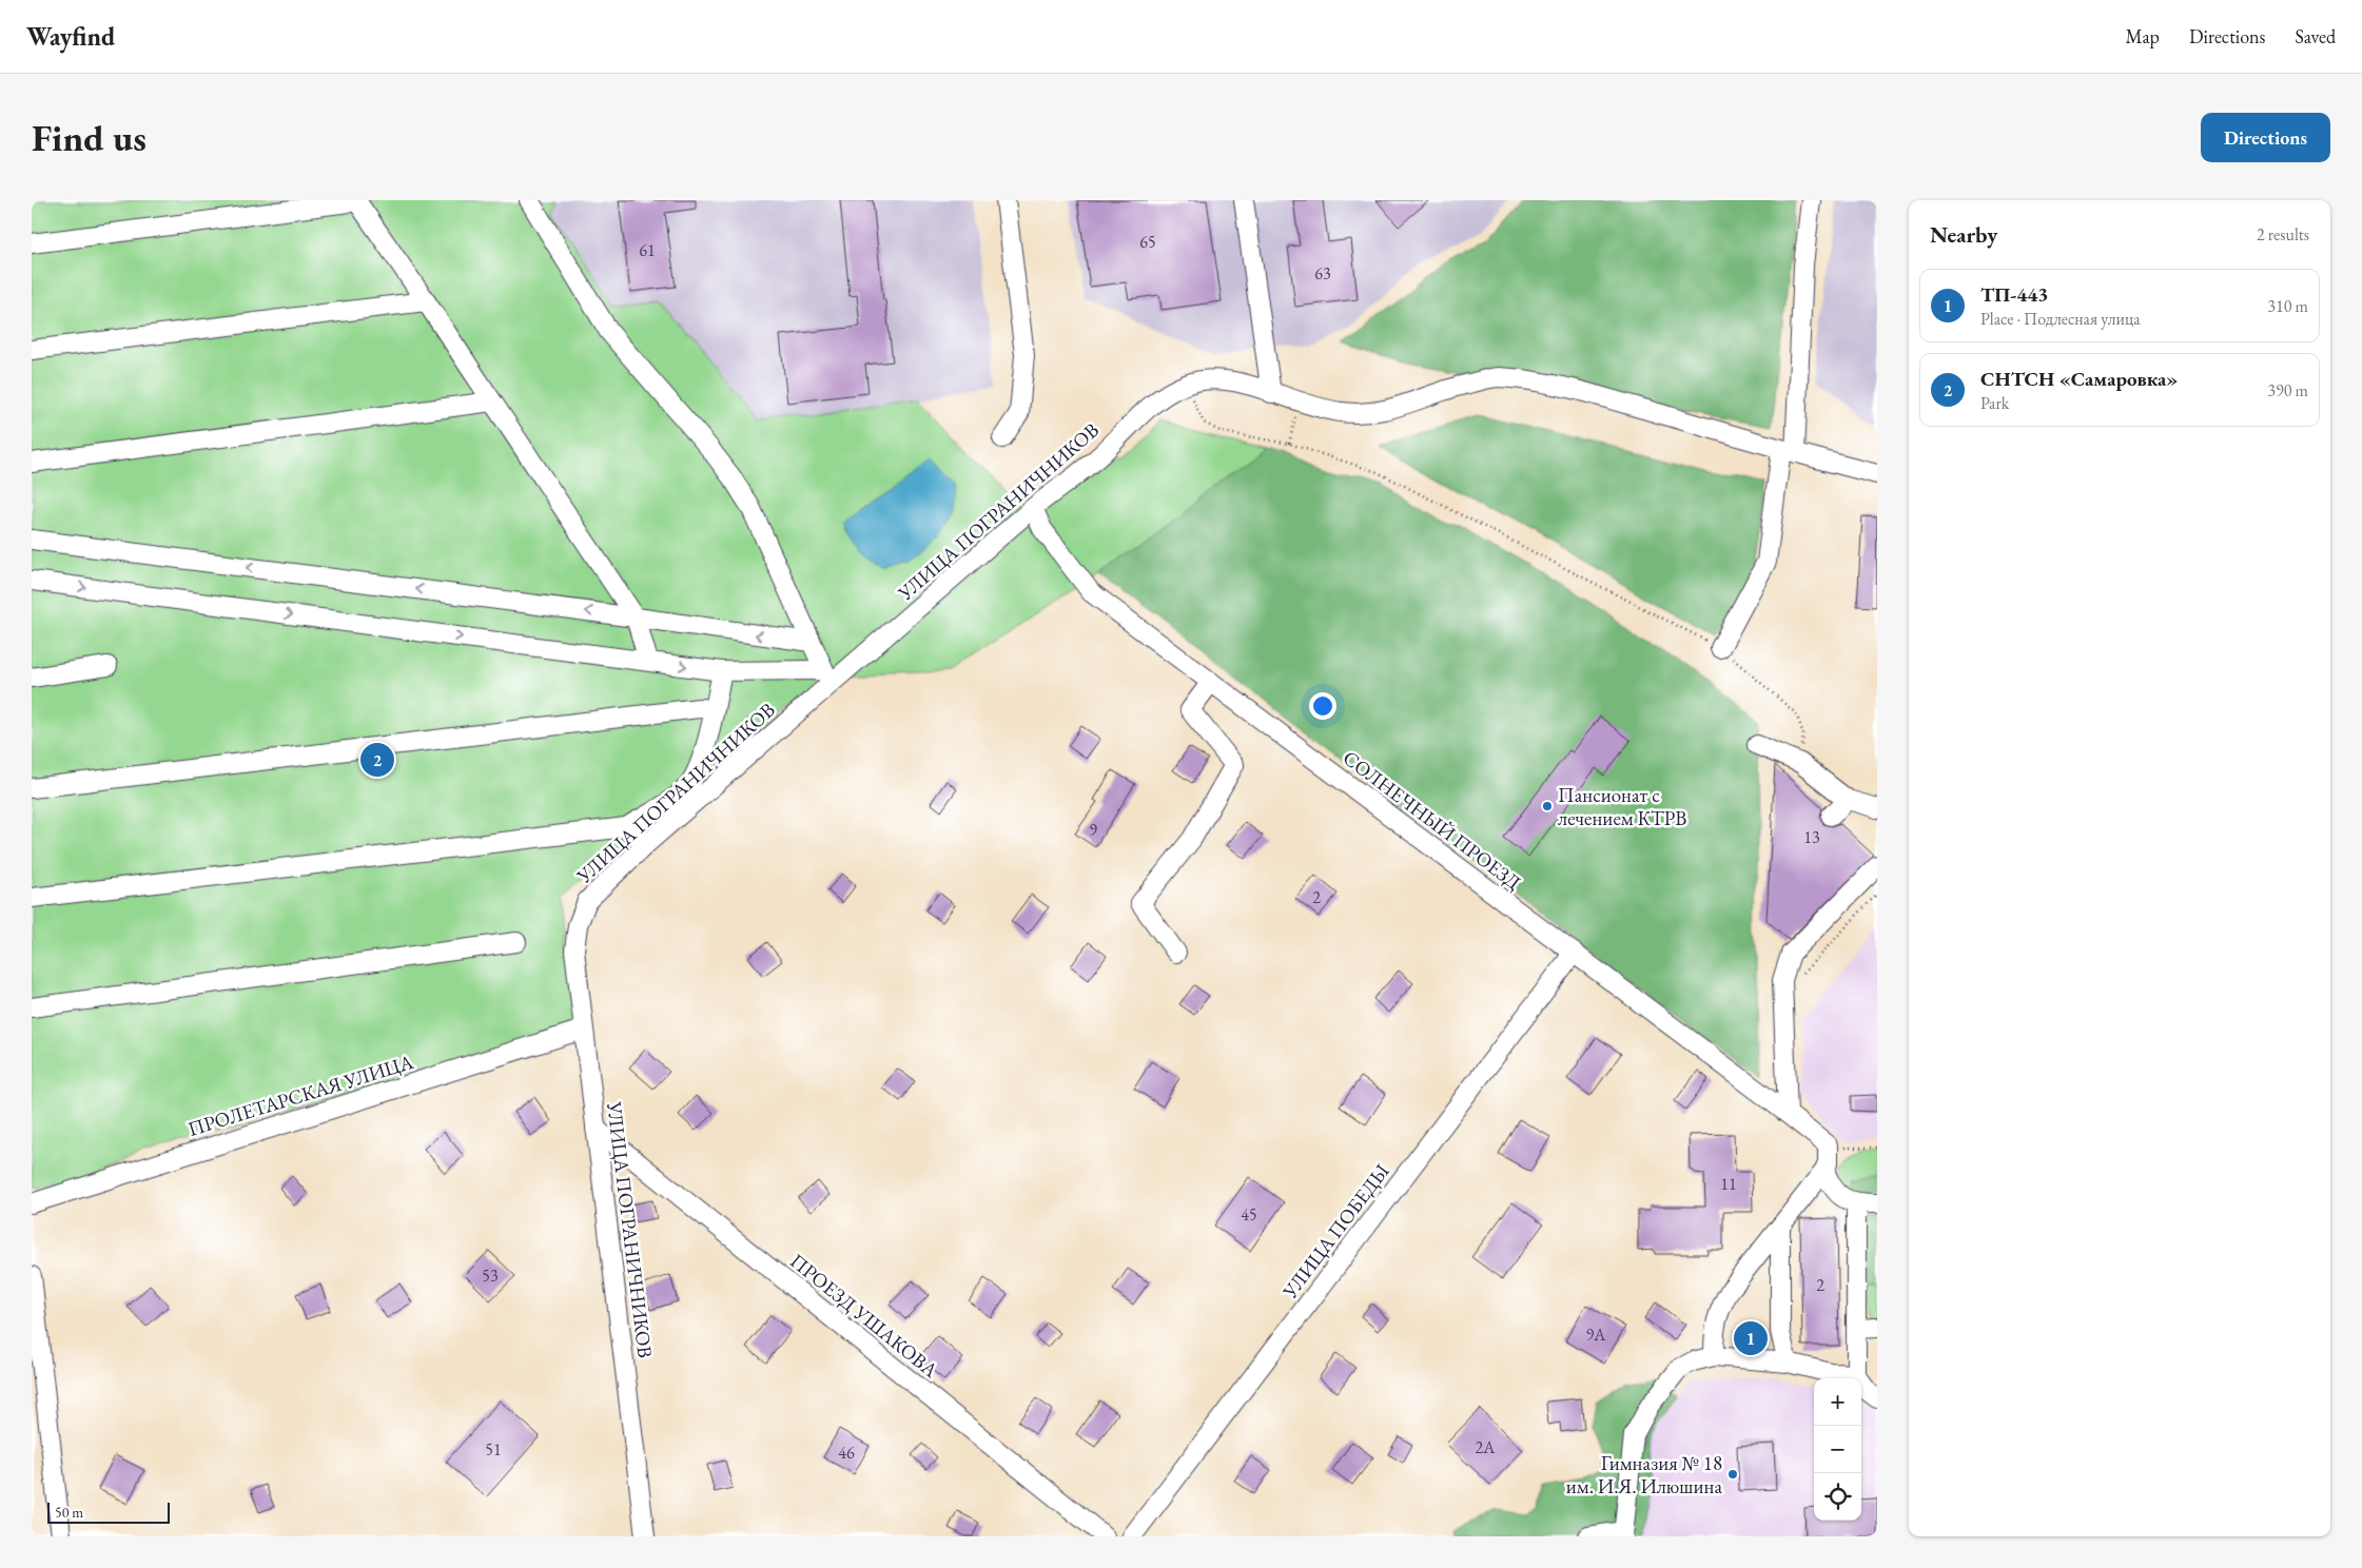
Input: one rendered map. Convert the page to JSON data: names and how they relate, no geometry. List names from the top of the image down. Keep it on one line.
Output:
{"streets":{"street":["УЛИЦА ПОГРАНИЧНИКОВ","СОЛНЕЧНЫЙ ПРОЕЗД","ПРОЛЕТАРСКАЯ УЛИЦА","УЛИЦА ПОБЕДЫ","ПРОЕЗД УШАКОВА"]},"crossings":[["УЛИЦА ПОГРАНИЧНИКОВ","СОЛНЕЧНЫЙ ПРОЕЗД"],["УЛИЦА ПОГРАНИЧНИКОВ","ПРОЛЕТАРСКАЯ УЛИЦА"],["УЛИЦА ПОГРАНИЧНИКОВ","ПРОЕЗД УШАКОВА"],["СОЛНЕЧНЫЙ ПРОЕЗД","УЛИЦА ПОБЕДЫ"]],"places":["Пансионат с лечением КТРВ","Гимназия № 18 им. И.Я. Илюшина"],"house_numbers":["65","61","63","9","13","2","11","45","53","2","9А","2А","51","46"],"scale_bar":"50 m","page":{"header":"Wayfind","nav":["Map","Directions","Saved"],"buttons":"Directions","title":"Find us","heading":["Nearby","2 results"],"list":[{"mark":"1","name":"ТП-443","note":"Place · Подлесная улица","value":"310 m"},{"mark":"2","name":"СНТСН «Самаровка»","note":"Park","value":"390 m"}],"pins":["2","1"],"map_buttons":["+","−"],"scale":"50 m"}}
